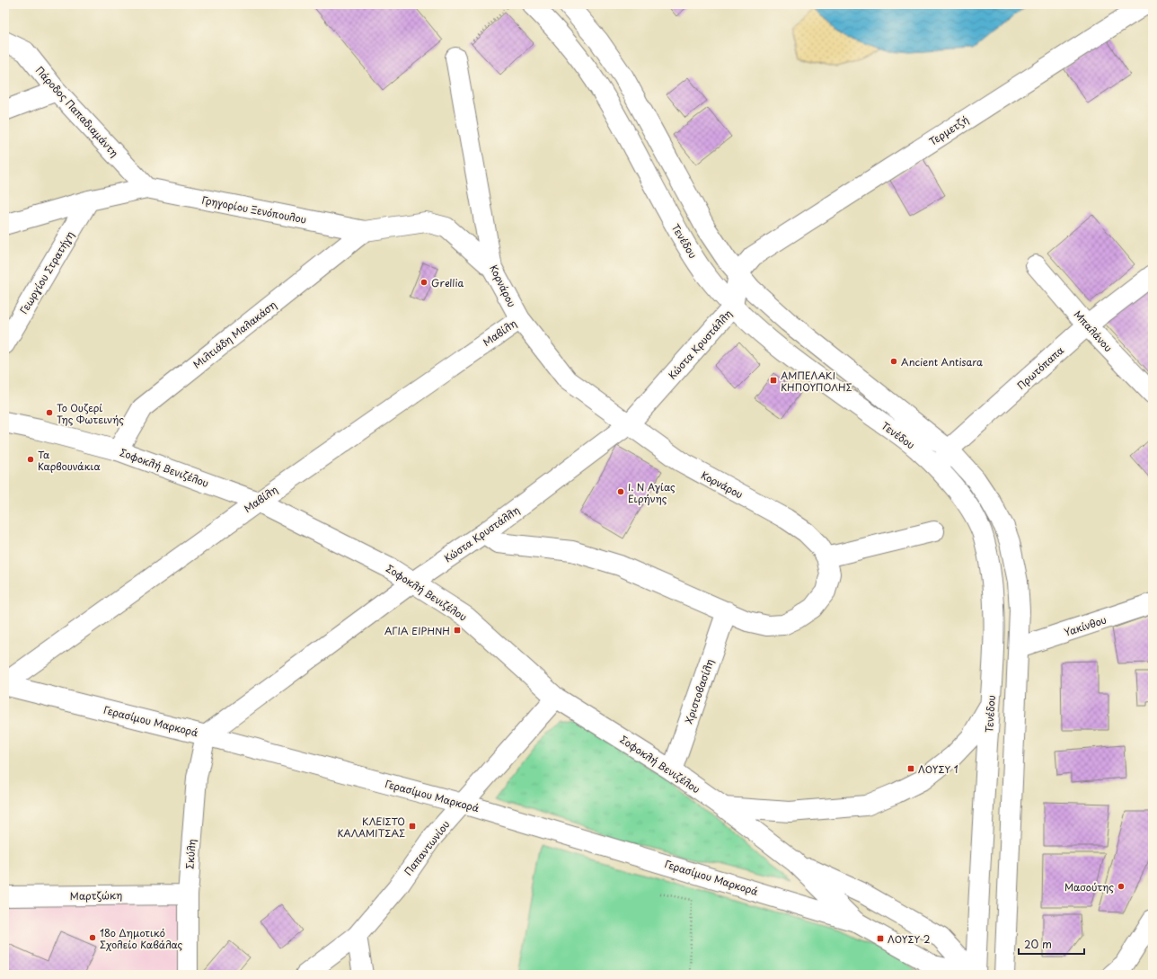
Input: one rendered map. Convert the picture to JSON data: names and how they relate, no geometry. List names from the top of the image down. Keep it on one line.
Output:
{"streets":{"street":["Πάροδος Παπαδιαμάντη","Τερμετζή","Γρηγορίου Ξενόπουλου","Τενέδου","Γεωργίου Στρατήγη","Κορνάρου","Μπαλάνου","Μαβίλη","Μιλτιάδη Μαλακάση","Κώστα Κρυστάλλη","Πρωτόπαπα","Σοφοκλή Βενιζέλου","Υακίνθου","Χριστοβασίλη","Γερασίμου Μαρκορά","Παπαντωνίου","Σκύλη","Μαρτζώκη"]},"crossings":[["Πάροδος Παπαδιαμάντη","Γρηγορίου Ξενόπουλου"],["Τερμετζή","Τενέδου"],["Γρηγορίου Ξενόπουλου","Γεωργίου Στρατήγη"],["Γρηγορίου Ξενόπουλου","Κορνάρου"],["Γρηγορίου Ξενόπουλου","Μιλτιάδη Μαλακάση"],["Τενέδου","Κώστα Κρυστάλλη"],["Τενέδου","Πρωτόπαπα"],["Τενέδου","Σοφοκλή Βενιζέλου"],["Τενέδου","Υακίνθου"],["Κορνάρου","Μαβίλη"],["Κορνάρου","Κώστα Κρυστάλλη"],["Κορνάρου","Χριστοβασίλη"],["Μπαλάνου","Πρωτόπαπα"],["Μαβίλη","Σοφοκλή Βενιζέλου"],["Μαβίλη","Γερασίμου Μαρκορά"],["Μιλτιάδη Μαλακάση","Σοφοκλή Βενιζέλου"],["Κώστα Κρυστάλλη","Σοφοκλή Βενιζέλου"],["Κώστα Κρυστάλλη","Γερασίμου Μαρκορά"],["Κώστα Κρυστάλλη","Σκύλη"],["Σοφοκλή Βενιζέλου","Χριστοβασίλη"],["Σοφοκλή Βενιζέλου","Γερασίμου Μαρκορά"],["Σοφοκλή Βενιζέλου","Παπαντωνίου"],["Γερασίμου Μαρκορά","Παπαντωνίου"],["Γερασίμου Μαρκορά","Σκύλη"],["Σκύλη","Μαρτζώκη"]],"places":{"other":["Grellia","Ancient Antisara","Το Ουζερί Της Φωτεινής","Τα Καρβουνάκια","Ι. Ν Αγίας Ειρήνης","Μασούτης","18ο Δημοτικό Σχολείο Καβάλας"],"transit":["ΑΜΠΕΛΑΚΙ ΚΗΠΟΥΠΟΛΗΣ","ΑΓΙΑ ΕΙΡΗΝΗ","ΛΟΥΣΥ 1","ΚΛΕΙΣΤΟ ΚΑΛΑΜΙΤΣΑΣ","ΛΟΥΣΥ 2"]},"scale_bar":"20 m"}
